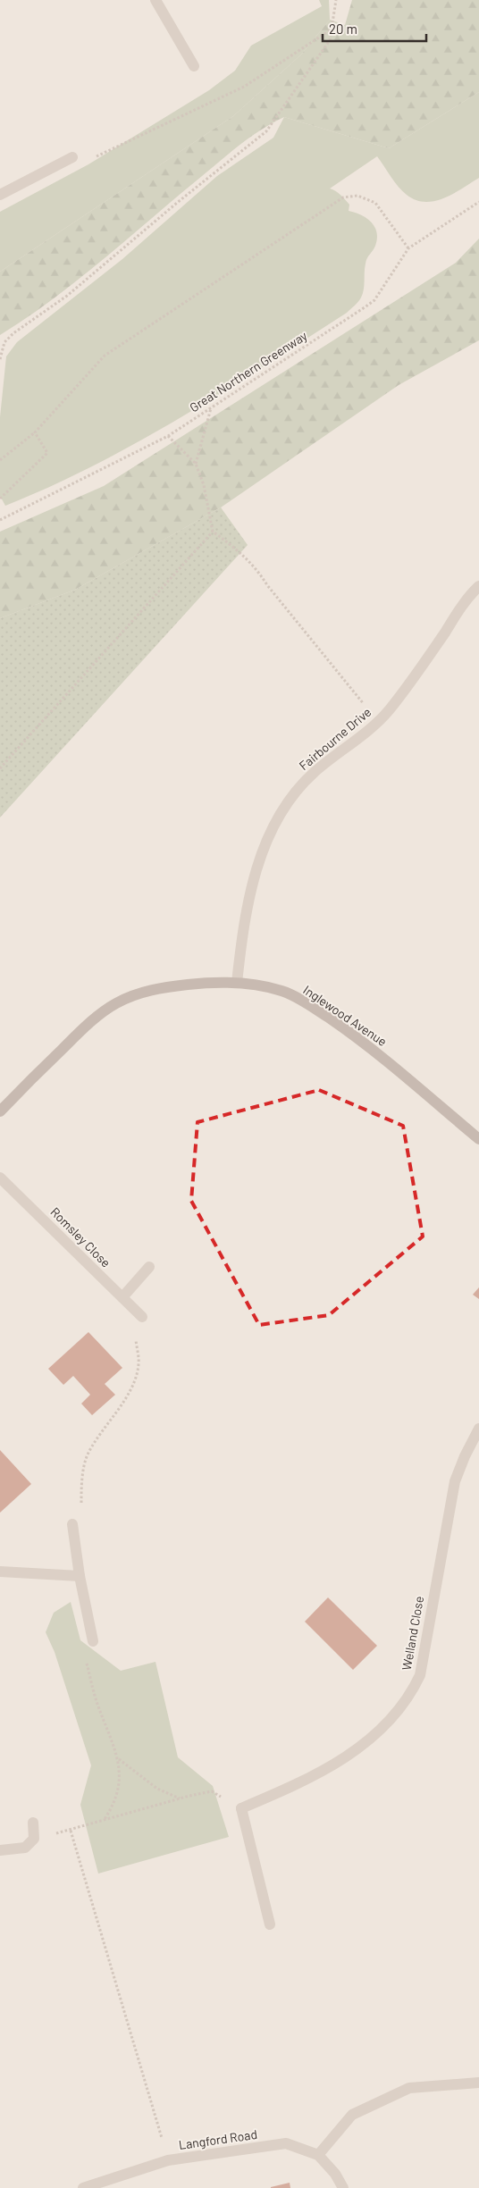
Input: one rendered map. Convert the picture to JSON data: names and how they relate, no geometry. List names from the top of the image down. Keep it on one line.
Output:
{"streets":{"street":["Fairbourne Drive","Inglewood Avenue","Romsley Close","Welland Close","Langford Road"],"path":["Great Northern Greenway"]},"crossings":[["Fairbourne Drive","Inglewood Avenue"]],"scale_bar":"20 m"}
